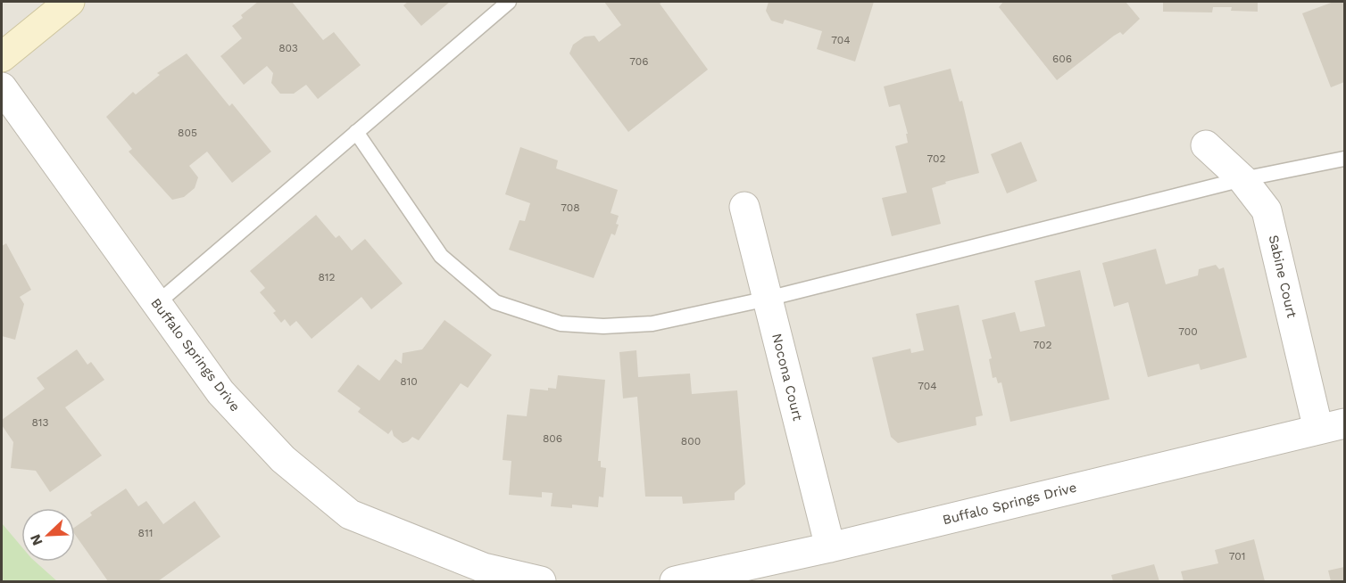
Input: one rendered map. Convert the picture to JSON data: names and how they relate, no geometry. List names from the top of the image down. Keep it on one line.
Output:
{"streets":{"street":["Sabine Court","Buffalo Springs Drive","Nocona Court"]},"crossings":[["Sabine Court","Buffalo Springs Drive"],["Buffalo Springs Drive","Nocona Court"]],"house_numbers":["704","803","606","706","805","702","708","812","700","702","810","704","813","806","800","811","701"],"north":"bottom left"}
